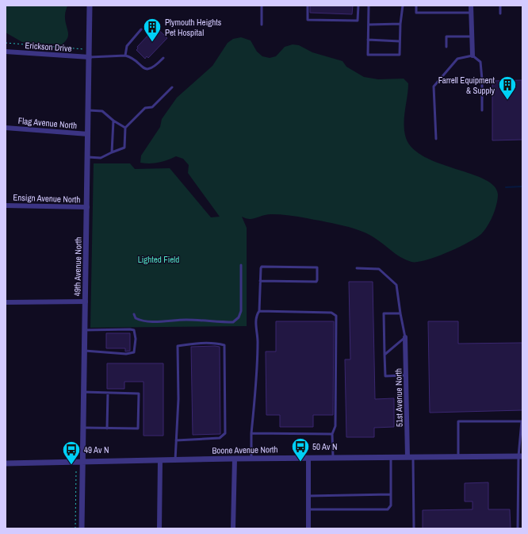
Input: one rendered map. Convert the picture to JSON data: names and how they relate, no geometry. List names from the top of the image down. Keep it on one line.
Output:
{"streets":{"street":["Erickson Drive","Flag Avenue North","Ensign Avenue North","49th Avenue North","51st Avenue North","Boone Avenue North"]},"crossings":[["Erickson Drive","49th Avenue North"],["Flag Avenue North","49th Avenue North"],["Ensign Avenue North","49th Avenue North"],["49th Avenue North","Boone Avenue North"],["51st Avenue North","Boone Avenue North"]],"parks":["Lighted Field"],"places":{"building":["Plymouth Heights Pet Hospital","Farrell Equipment & Supply"],"bus stop":["50 Av N","49 Av N"]}}
